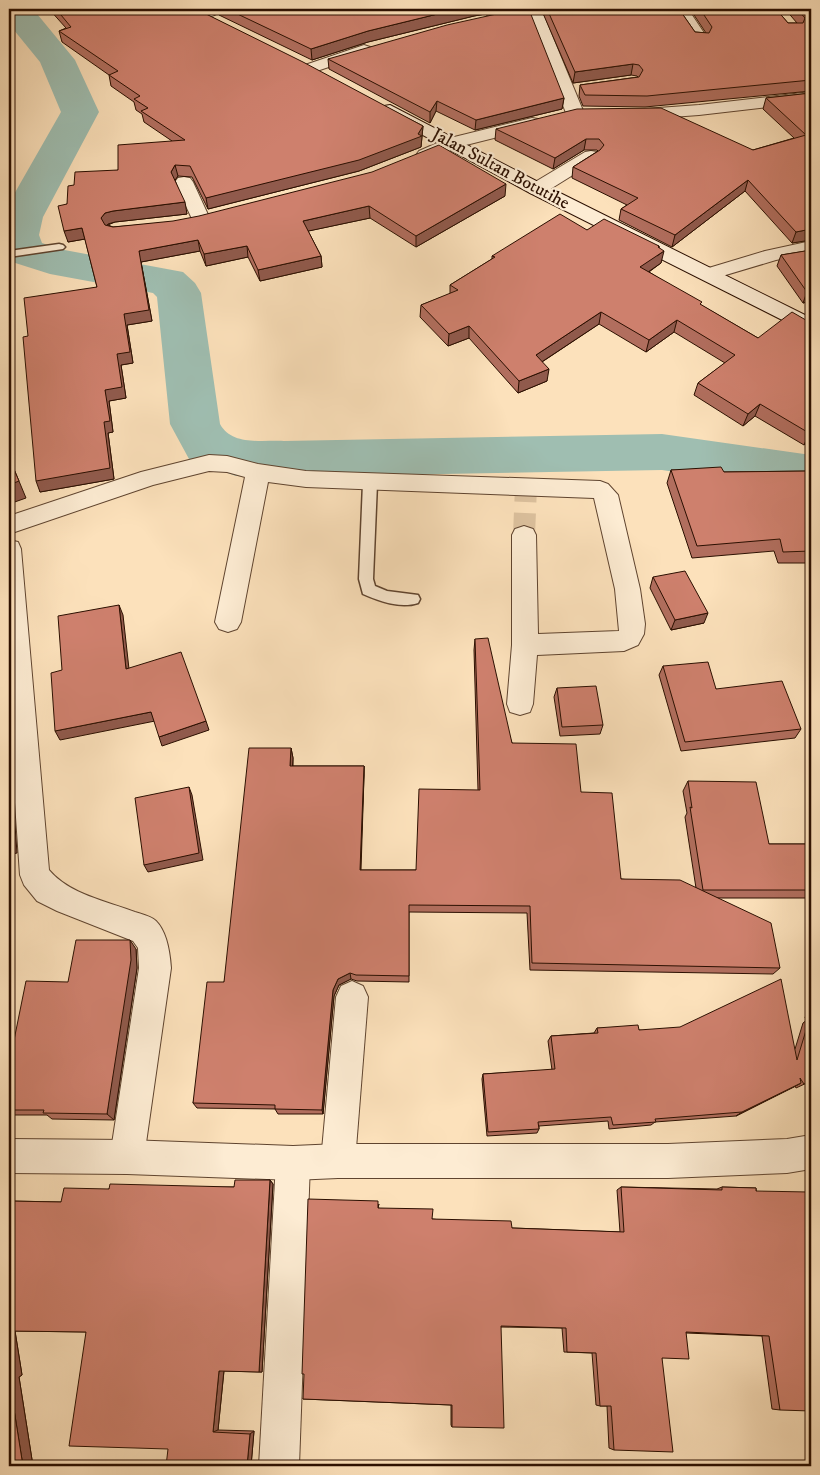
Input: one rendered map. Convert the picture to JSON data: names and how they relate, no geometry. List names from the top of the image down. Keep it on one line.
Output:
{"streets":{"street":["Jalan Sultan Botutihe"]}}
